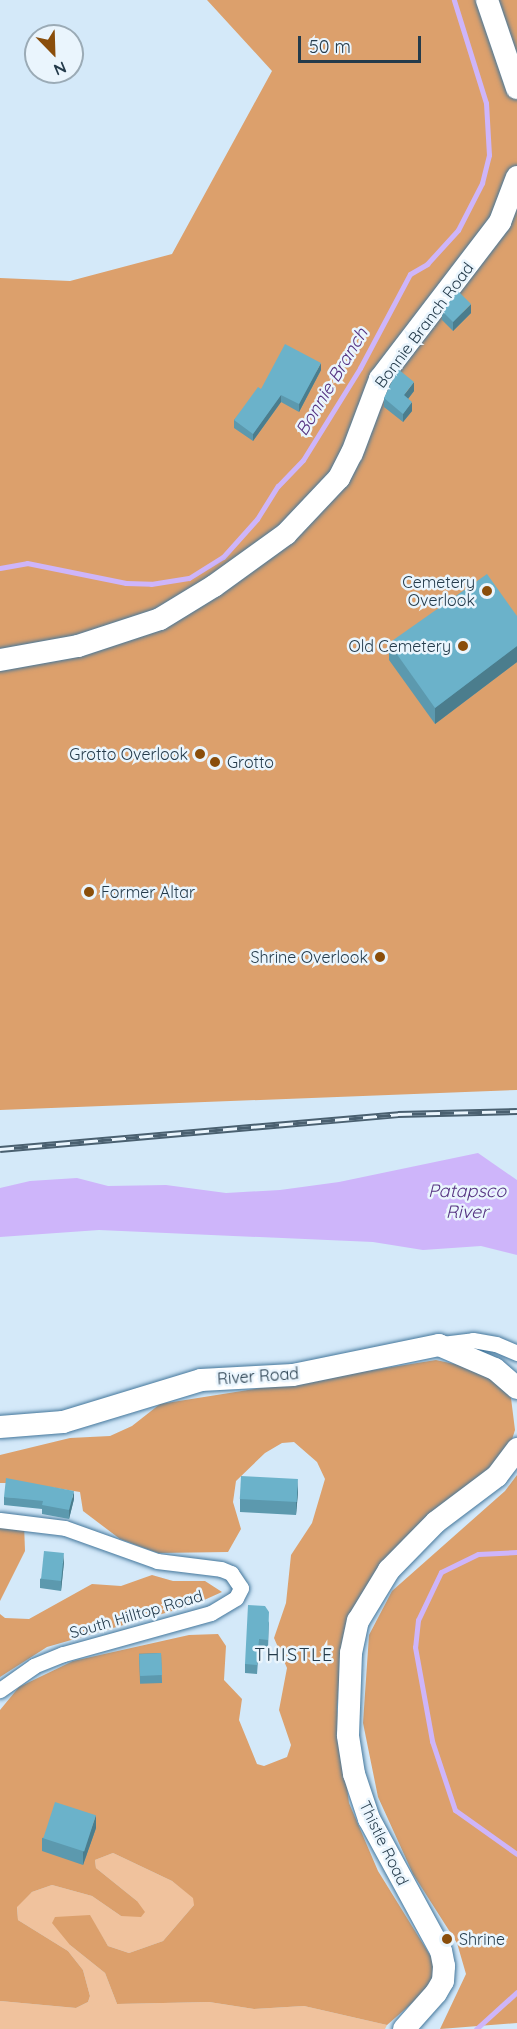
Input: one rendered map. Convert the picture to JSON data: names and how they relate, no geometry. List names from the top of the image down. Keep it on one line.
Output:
{"streets":{"street":["Bonnie Branch Road","River Road","South Hilltop Road","Thistle Road"]},"districts":["THISTLE"],"water":["Bonnie Branch","Patapsco River"],"places":["Cemetery Overlook","Old Cemetery","Grotto Overlook","Grotto","Former Altar","Shrine Overlook","Shrine"],"scale_bar":"50 m","north":"bottom right"}
